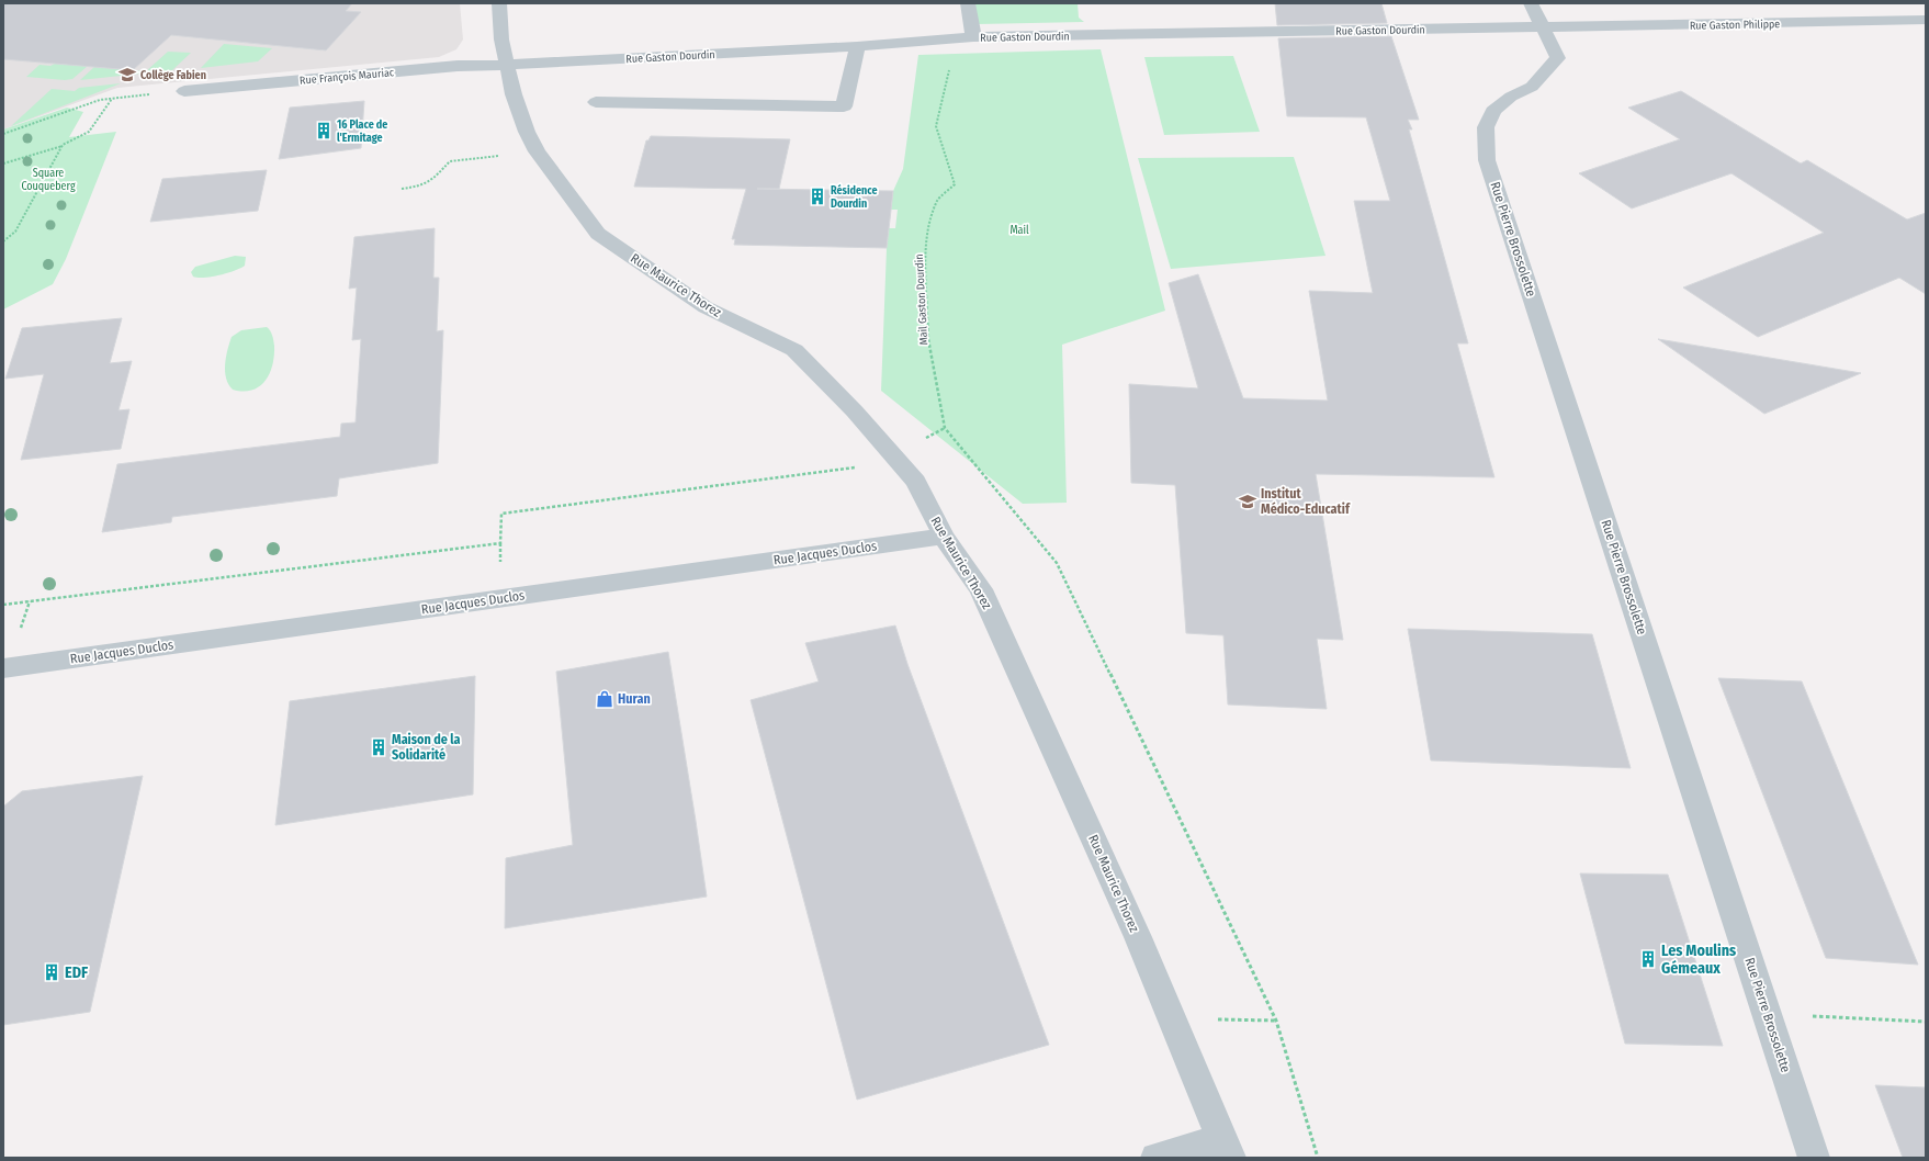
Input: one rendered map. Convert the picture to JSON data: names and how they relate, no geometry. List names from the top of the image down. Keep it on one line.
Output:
{"streets":{"street":["Rue Gaston Philippe","Rue Gaston Dourdin","Rue François Mauriac","Rue Pierre Brossolette","Rue Maurice Thorez","Rue Jacques Duclos"],"path":["Mail Gaston Dourdin"]},"crossings":[["Rue Gaston Philippe","Rue Gaston Dourdin"],["Rue Gaston Philippe","Rue Pierre Brossolette"],["Rue Gaston Dourdin","Rue François Mauriac"],["Rue Gaston Dourdin","Rue Pierre Brossolette"],["Rue Gaston Dourdin","Rue Maurice Thorez"],["Rue François Mauriac","Rue Maurice Thorez"],["Rue Maurice Thorez","Rue Jacques Duclos"]],"parks":["Square Couqueberg","Mail"],"places":{"school or university":["Collège Fabien","Institut Médico-Educatif"],"building":["16 Place de l'Ermitage","Résidence Dourdin","Maison de la Solidarité","Les Moulins Gémeaux","EDF"],"shop":["Huran"]}}
